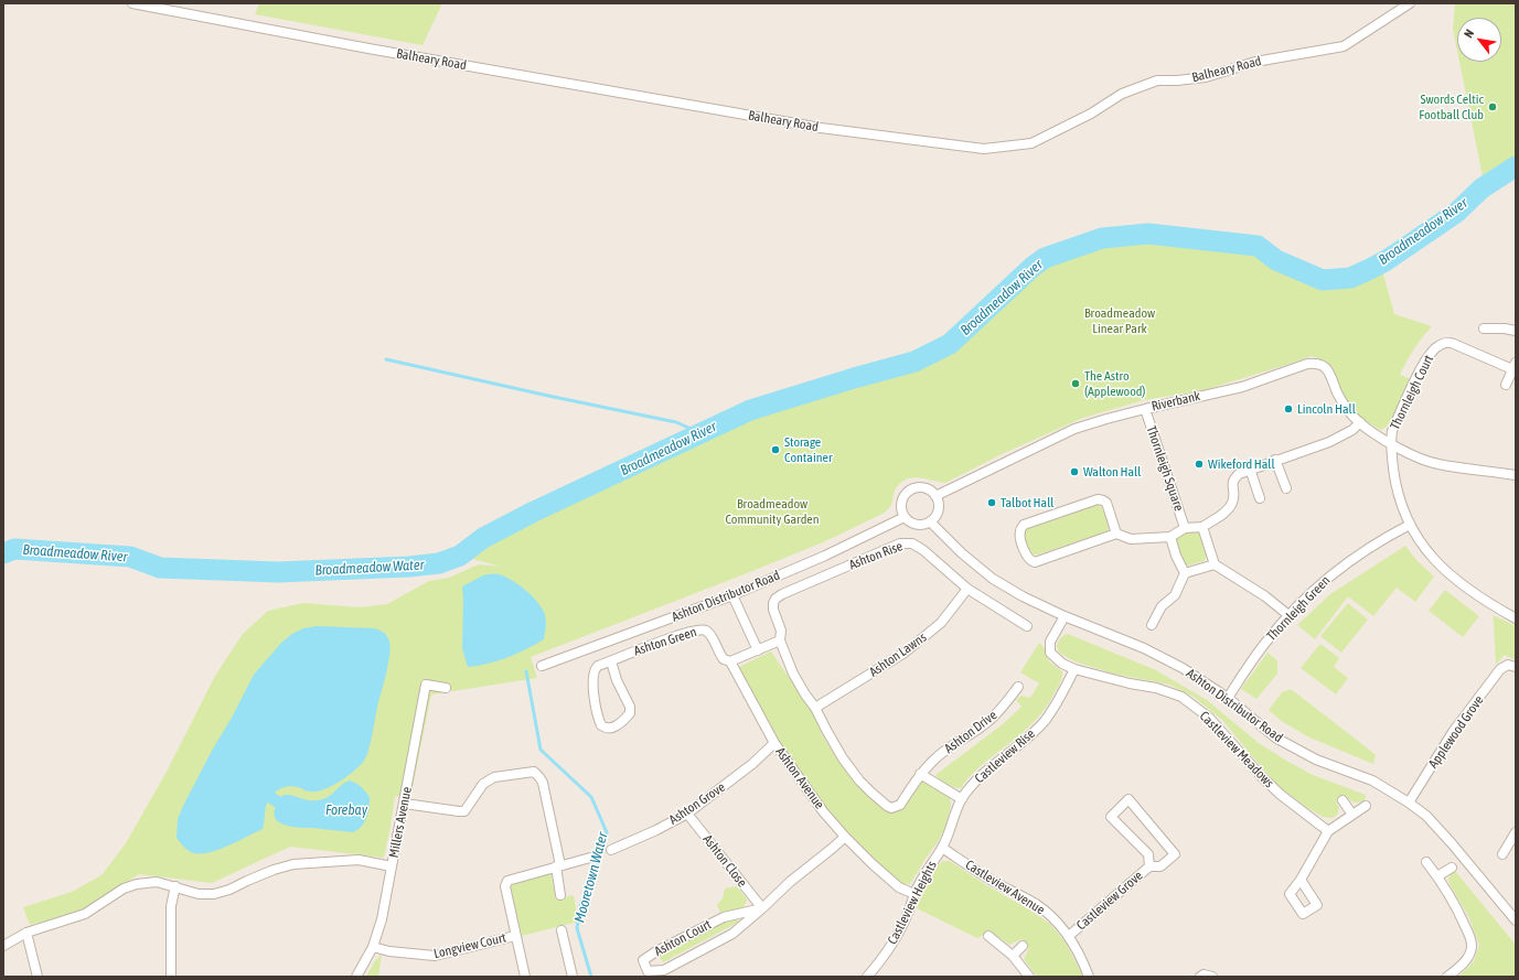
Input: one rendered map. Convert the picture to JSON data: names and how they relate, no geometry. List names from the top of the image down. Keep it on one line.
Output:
{"streets":{"street":["Balheary Road","Thornleigh Court","Riverbank","Thornleigh Square","Ashton Rise","Ashton Distributor Road","Thornleigh Green","Ashton Green","Ashton Lawns","Ashton Drive","Applewood Grove","Castleview Meadows","Castleview Rise","Ashton Avenue","Ashton Grove","Millers Avenue","Ashton Close","Castleview Avenue","Castleview Grove","Castleview Heights","Ashton Court","Longview Court"]},"crossings":[["Thornleigh Court","Riverbank"],["Riverbank","Thornleigh Square"],["Riverbank","Ashton Distributor Road"],["Ashton Rise","Ashton Lawns"],["Ashton Distributor Road","Thornleigh Green"],["Ashton Distributor Road","Applewood Grove"],["Ashton Distributor Road","Castleview Meadows"],["Ashton Green","Ashton Avenue"],["Castleview Meadows","Castleview Rise"],["Castleview Rise","Castleview Avenue"],["Castleview Rise","Castleview Heights"],["Ashton Avenue","Ashton Grove"],["Ashton Avenue","Castleview Heights"],["Ashton Avenue","Ashton Court"],["Ashton Grove","Ashton Close"],["Millers Avenue","Longview Court"],["Ashton Close","Ashton Court"],["Castleview Avenue","Castleview Grove"],["Castleview Avenue","Castleview Heights"]],"water":["Broadmeadow River","Broadmeadow Water","Forebay","Mooretown Water"],"parks":["Broadmeadow Linear Park","Broadmeadow Community Garden"],"places":["Swords Celtic Football Club","The Astro (Applewood)","Lincoln Hall","Storage Container","Wikeford Hall","Walton Hall","Talbot Hall"],"north":"top left"}
